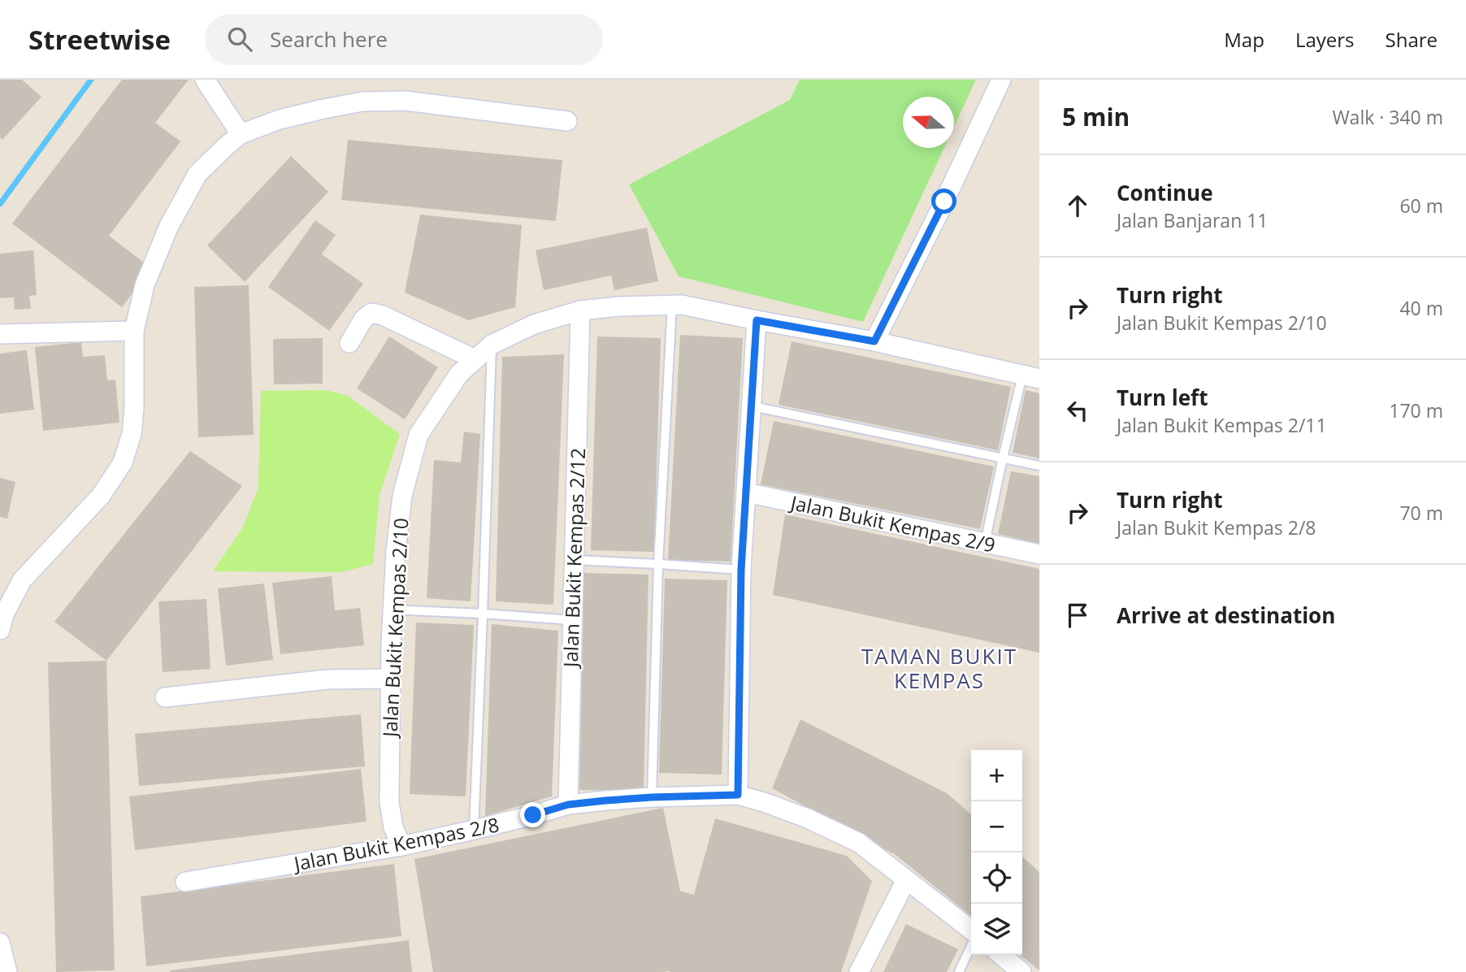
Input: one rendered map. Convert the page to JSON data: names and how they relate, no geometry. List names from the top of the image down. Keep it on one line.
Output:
{"streets":{"street":["Jalan Bukit Kempas 2/9","Jalan Bukit Kempas 2/12","Jalan Bukit Kempas 2/10","Jalan Bukit Kempas 2/8"]},"crossings":[["Jalan Bukit Kempas 2/12","Jalan Bukit Kempas 2/10"],["Jalan Bukit Kempas 2/12","Jalan Bukit Kempas 2/8"],["Jalan Bukit Kempas 2/10","Jalan Bukit Kempas 2/8"]],"districts":["TAMAN BUKIT KEMPAS"],"north":"left","page":{"header":"Streetwise","search":"Search here","nav":["Map","Layers","Share"],"heading":["5 min","Walk · 340 m"],"list":[["Continue","Jalan Banjaran 11","60 m"],["Turn right","Jalan Bukit Kempas 2/10","40 m"],["Turn left","Jalan Bukit Kempas 2/11","170 m"],["Turn right","Jalan Bukit Kempas 2/8","70 m"],"Arrive at destination"],"map_buttons":["+","−"]}}
